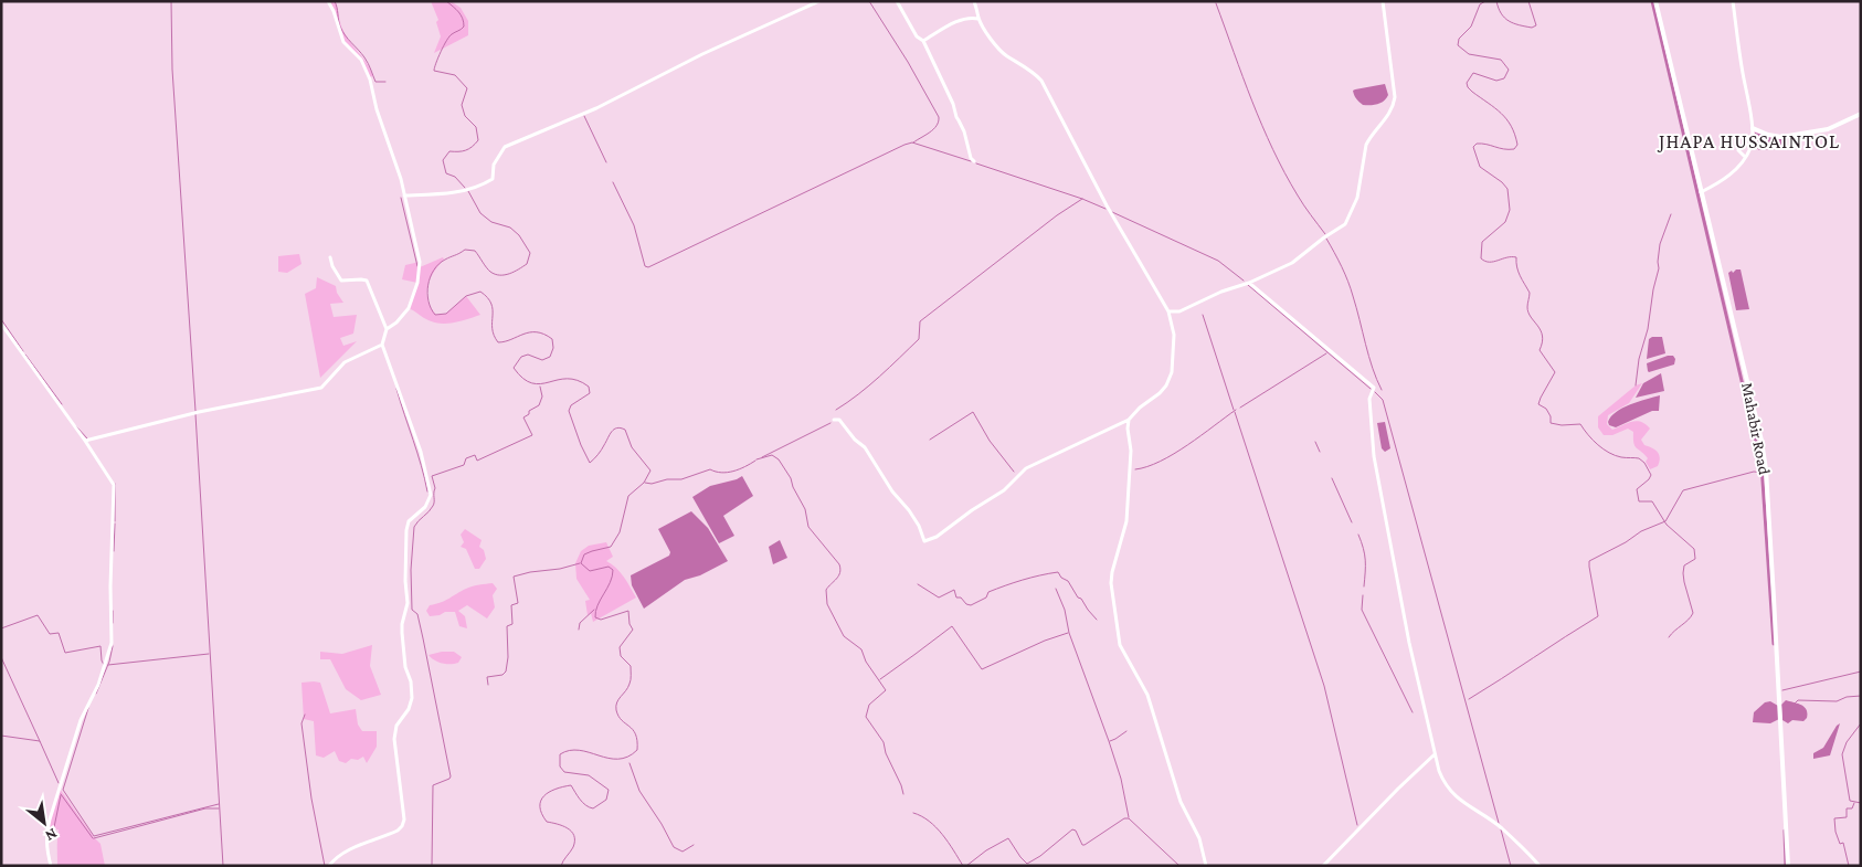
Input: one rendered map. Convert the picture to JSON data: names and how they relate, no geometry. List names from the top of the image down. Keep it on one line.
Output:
{"streets":{"street":["Mahabir Road"]},"districts":["JHAPA HUSSAINTOL"],"north":"bottom right"}
